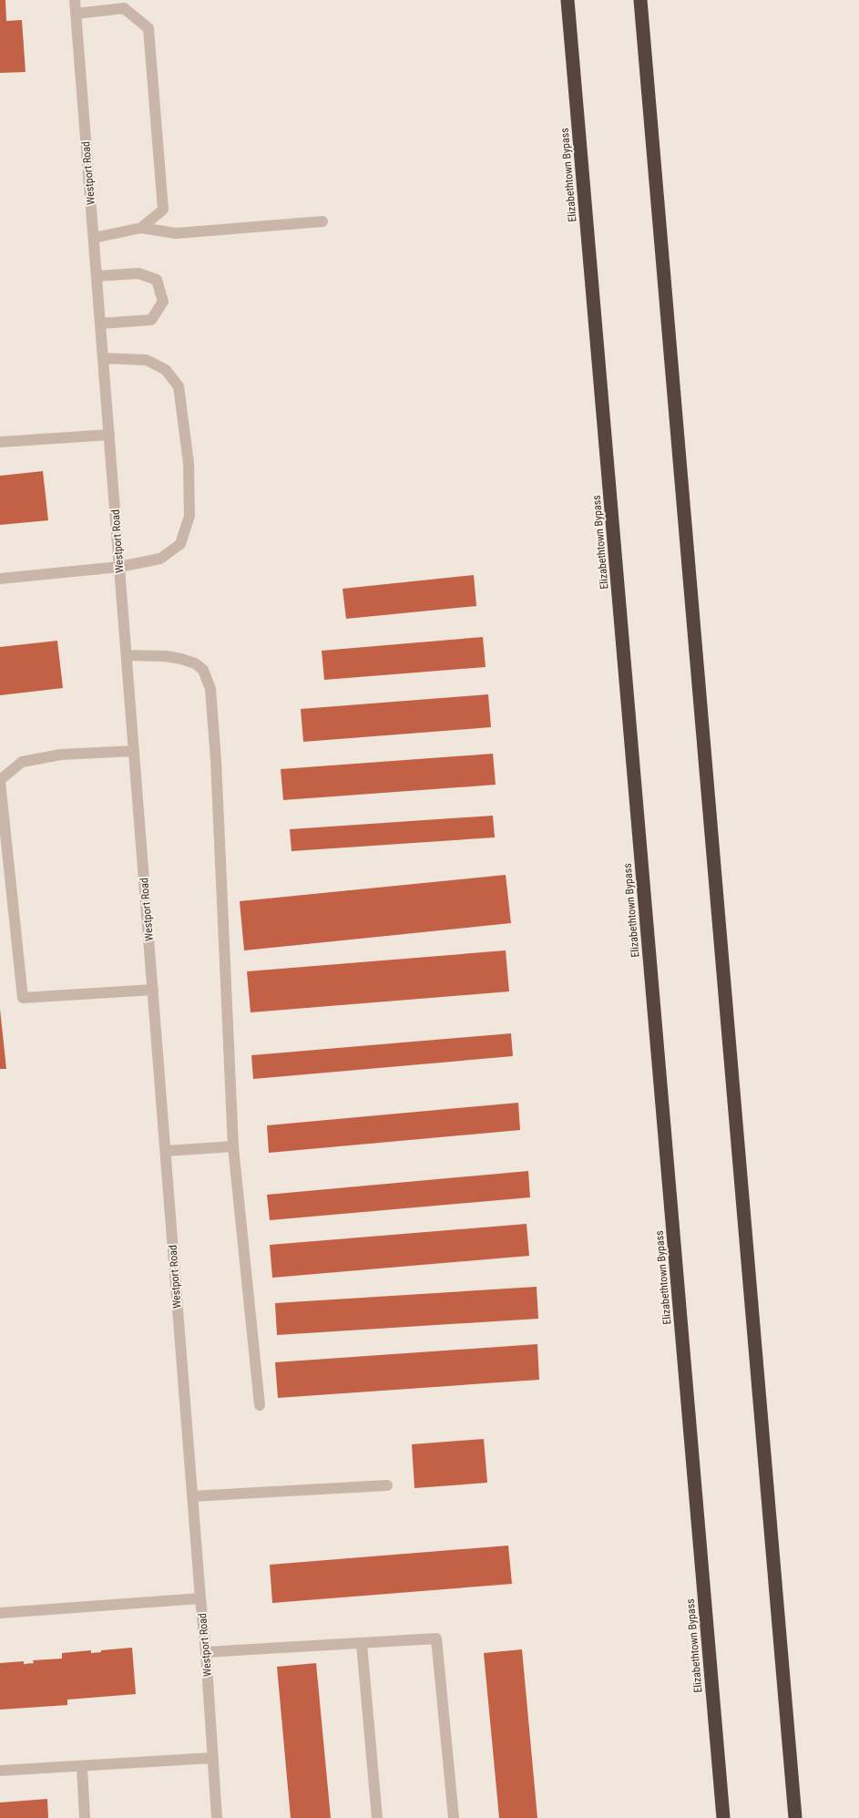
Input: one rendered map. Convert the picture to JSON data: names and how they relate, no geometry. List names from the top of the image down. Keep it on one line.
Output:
{"streets":{"highway":["Elizabethtown Bypass"],"street":["Westport Road"]}}
